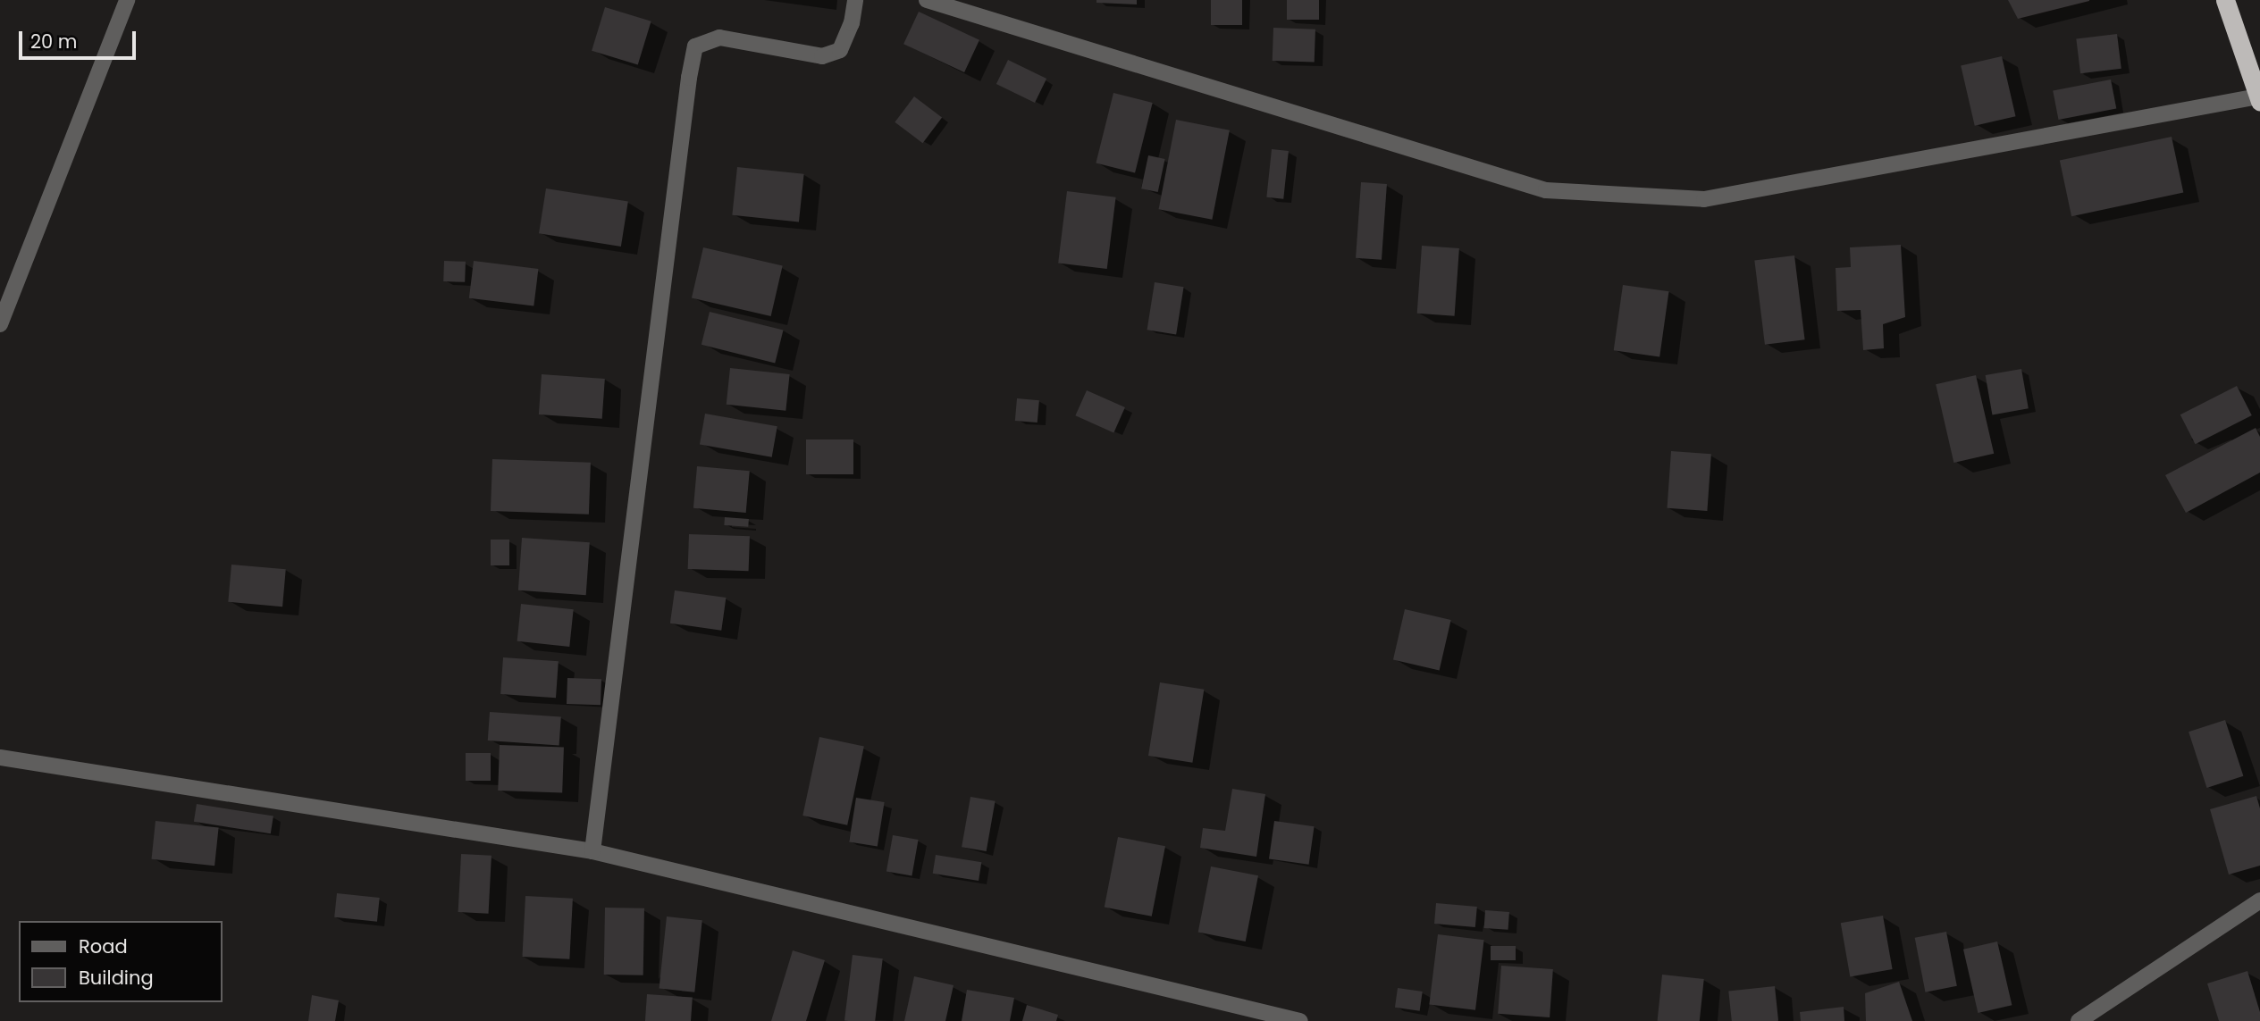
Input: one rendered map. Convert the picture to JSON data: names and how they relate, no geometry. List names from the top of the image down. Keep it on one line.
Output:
{"legend":["Road","Building"],"scale_bar":"20 m"}
